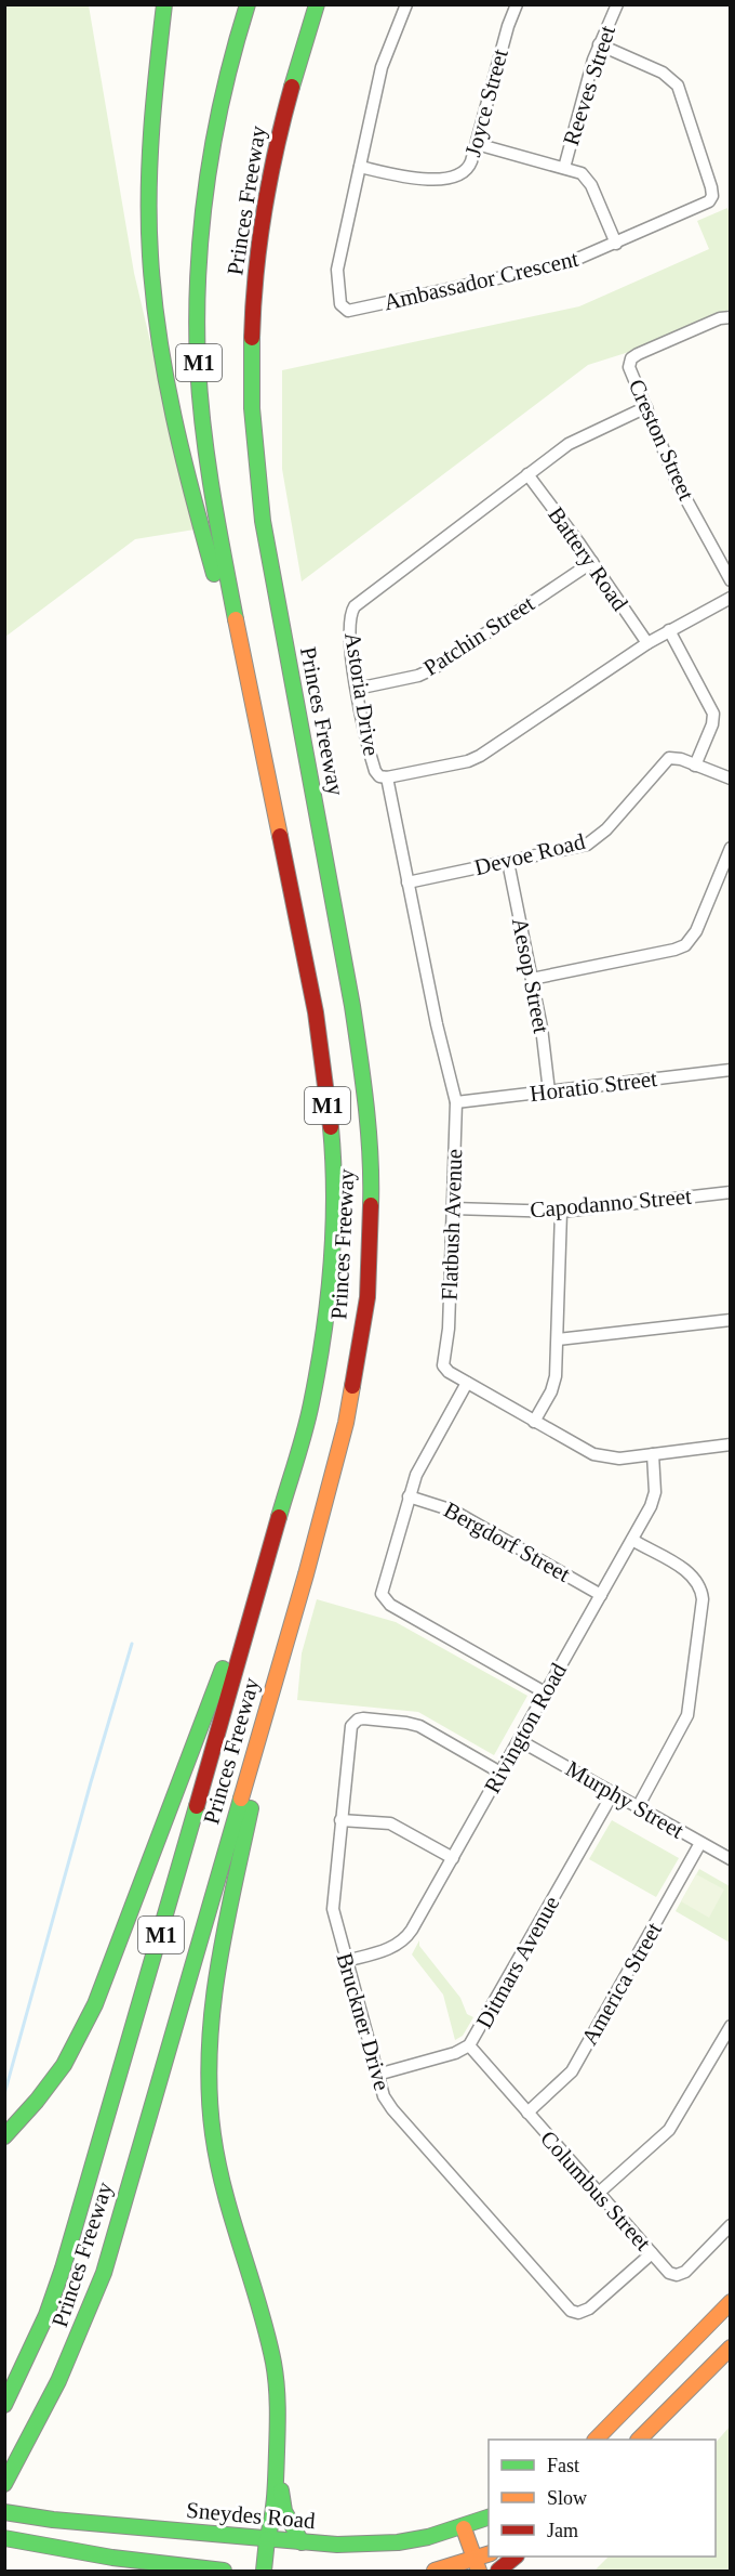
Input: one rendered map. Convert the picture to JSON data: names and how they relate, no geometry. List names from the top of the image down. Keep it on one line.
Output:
{"streets":{"main road":["Princes Freeway","M1","Sneydes Road"],"street":["Reeves Street","Joyce Street","Ambassador Crescent","Creston Street","Battery Road","Patchin Street","Astoria Drive","Devoe Road","Aesop Street","Horatio Street","Capodanno Street","Flatbush Avenue","Bergdorf Street","Rivington Road","Murphy Street","Ditmars Avenue","America Street","Bruckner Drive","Columbus Street"]},"crossings":[["Reeves Street","Ambassador Crescent"],["Joyce Street","Ambassador Crescent"],["Creston Street","Astoria Drive"],["Battery Road","Patchin Street"],["Battery Road","Astoria Drive"],["Patchin Street","Astoria Drive"],["Astoria Drive","Flatbush Avenue"],["Devoe Road","Aesop Street"],["Devoe Road","Flatbush Avenue"],["Aesop Street","Horatio Street"],["Horatio Street","Flatbush Avenue"],["Capodanno Street","Flatbush Avenue"],["Flatbush Avenue","Rivington Road"],["Bergdorf Street","Rivington Road"],["Rivington Road","Murphy Street"],["Rivington Road","Bruckner Drive"],["Murphy Street","Ditmars Avenue"],["Murphy Street","America Street"],["Ditmars Avenue","Bruckner Drive"],["Ditmars Avenue","Columbus Street"],["America Street","Columbus Street"],["Bruckner Drive","Columbus Street"]],"legend":["Fast","Slow","Jam"]}
